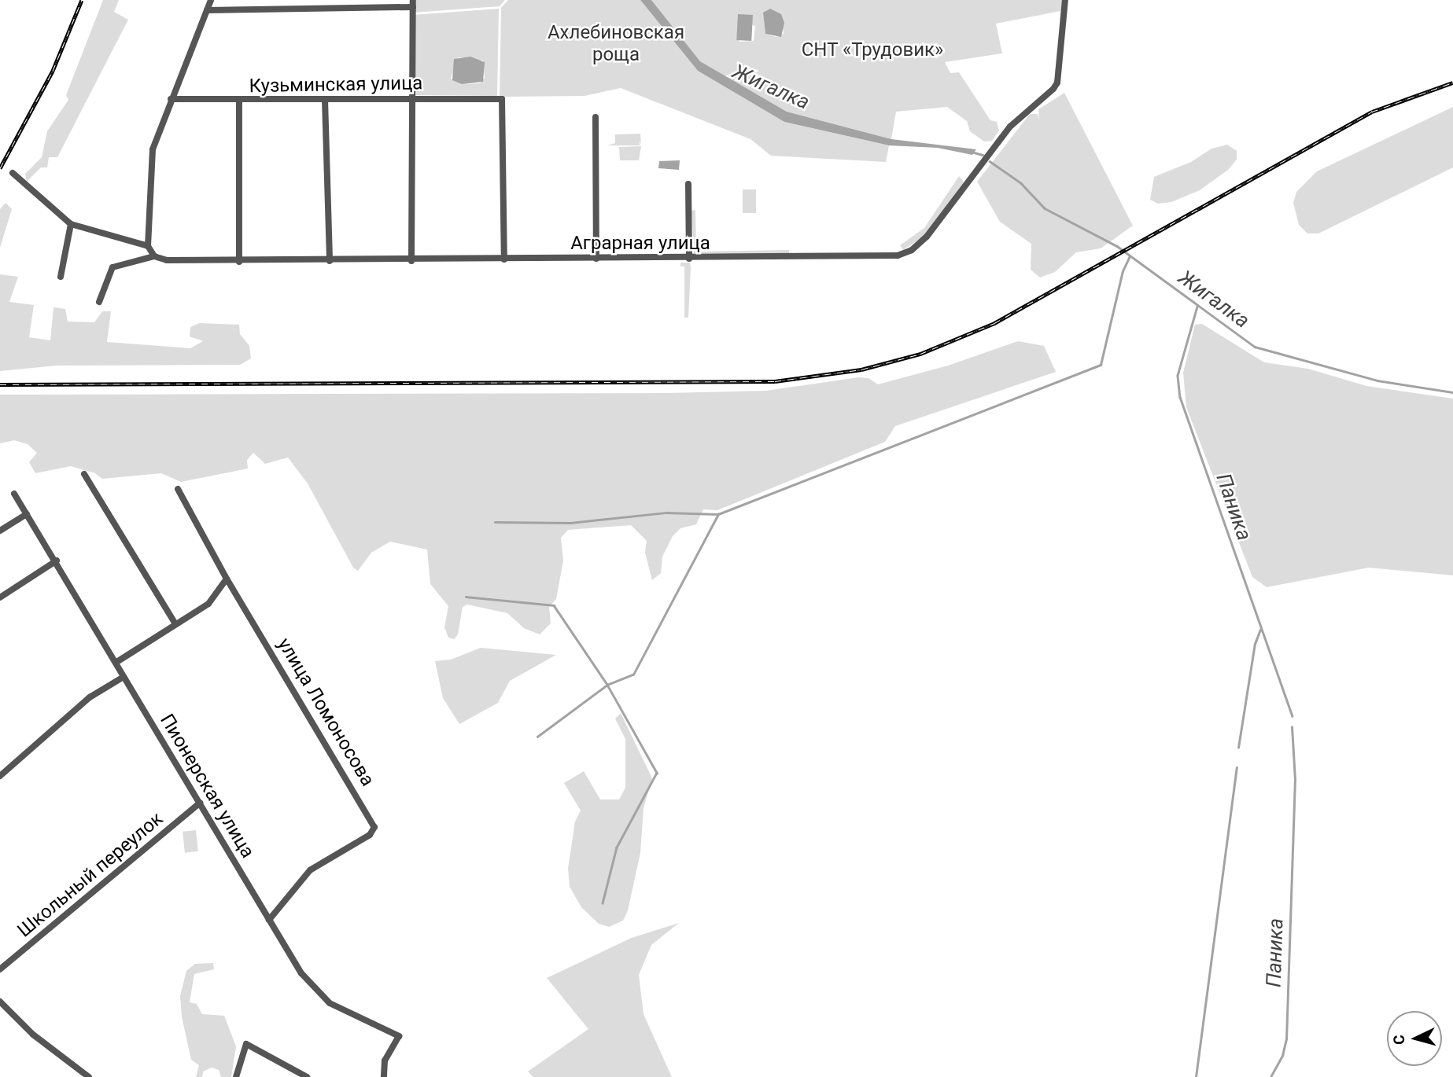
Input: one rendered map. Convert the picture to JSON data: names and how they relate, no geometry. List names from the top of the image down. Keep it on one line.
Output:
{"streets":{"street":["Кузьминская улица","Аграрная улица","улица Ломоносова","Пионерская улица","Школьный переулок"]},"crossings":[["Кузьминская улица","Аграрная улица"],["улица Ломоносова","Пионерская улица"],["Пионерская улица","Школьный переулок"]],"water":["Жигалка","Паника"],"parks":["Ахлебиновская роща","СНТ «Трудовик»"],"north":"left"}
